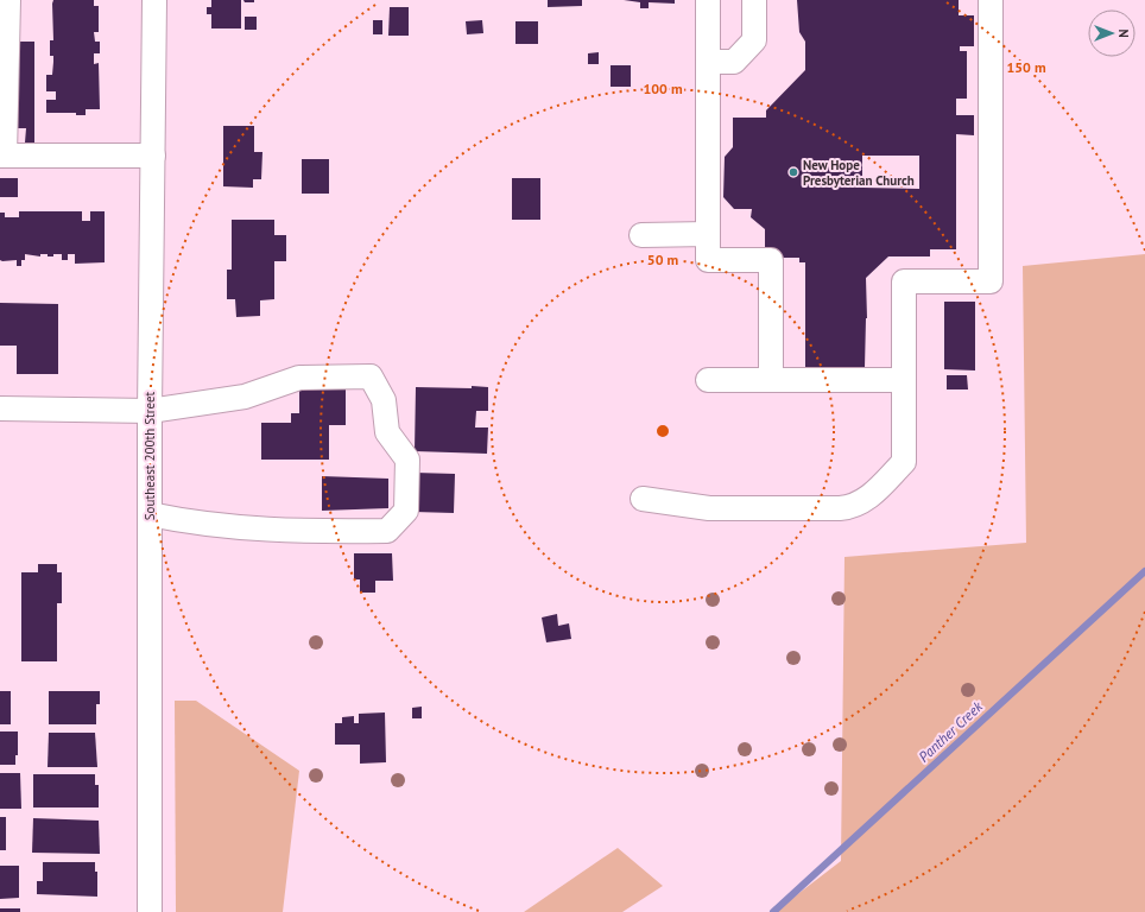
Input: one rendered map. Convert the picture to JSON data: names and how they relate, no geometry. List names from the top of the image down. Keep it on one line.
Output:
{"streets":{"street":["Southeast 200th Street"]},"water":["Panther Creek"],"places":["New Hope Presbyterian Church"],"north":"right","rings":["150 m","100 m","50 m"]}
